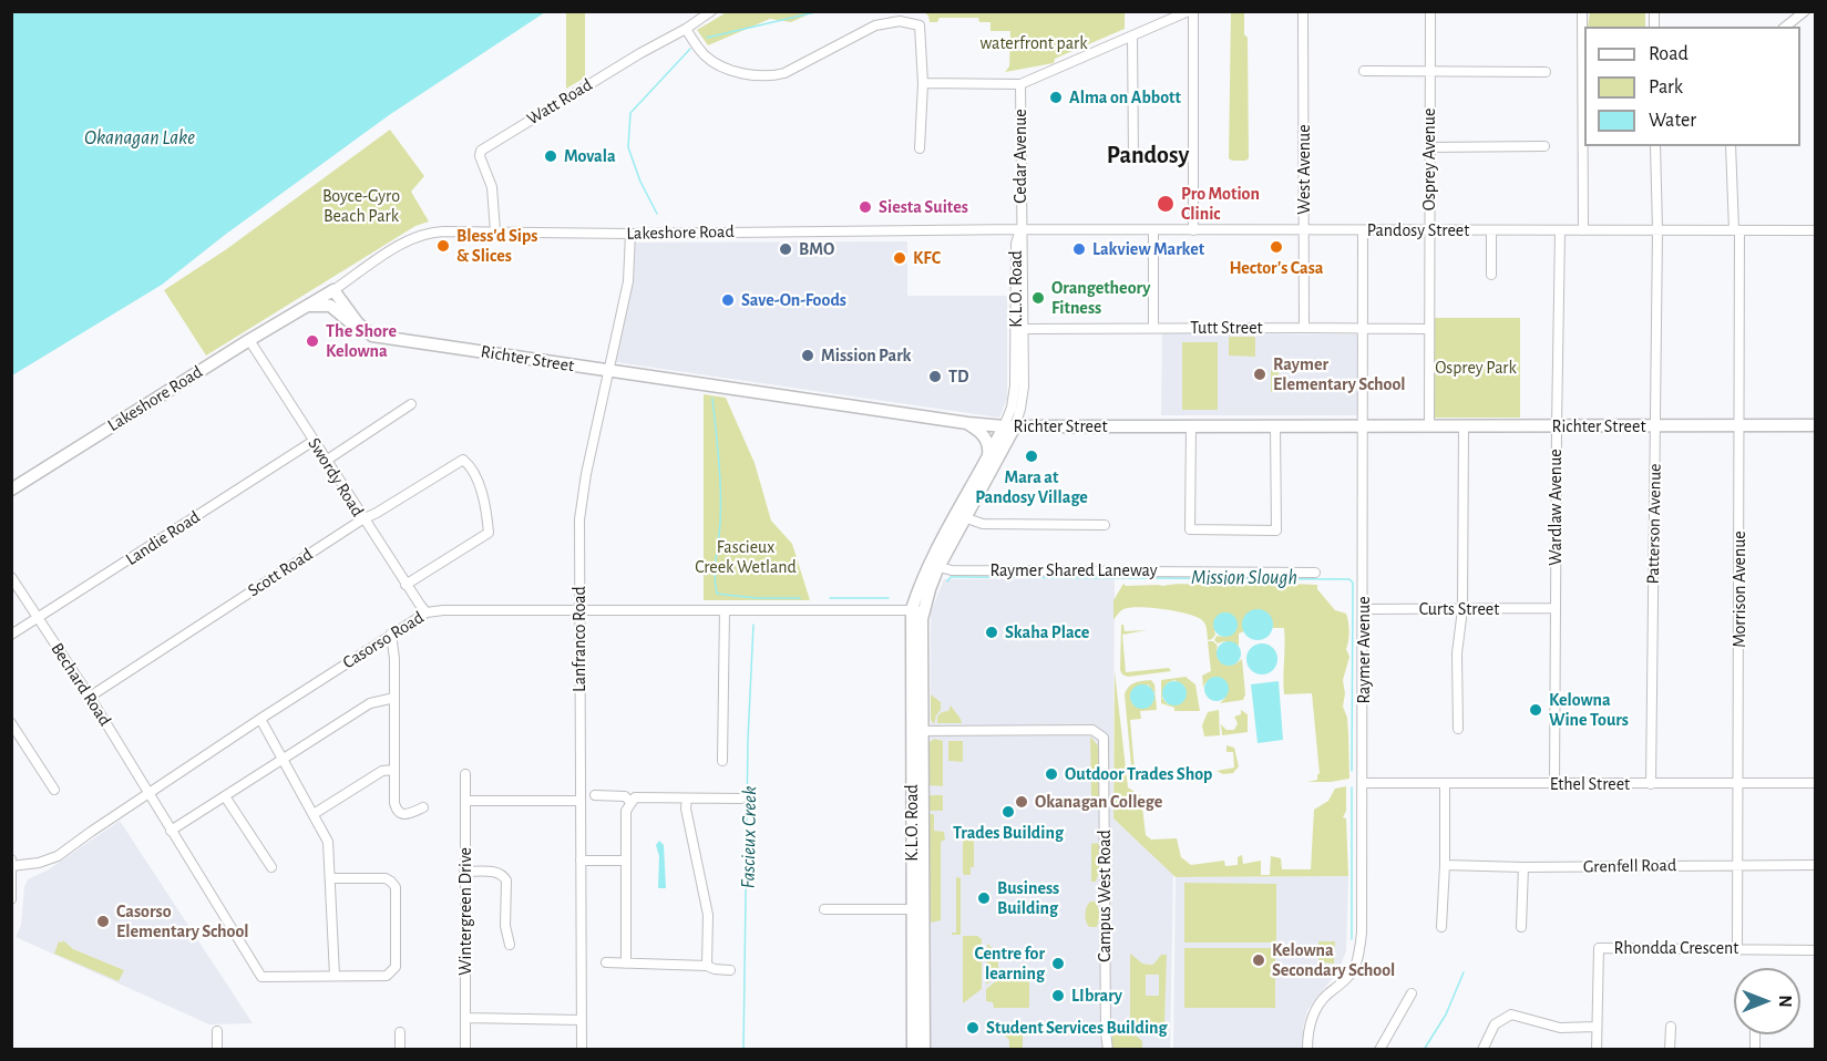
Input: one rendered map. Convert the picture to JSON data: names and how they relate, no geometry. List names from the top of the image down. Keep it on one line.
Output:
{"streets":{"main road":["Lakeshore Road","K.L.O. Road","Richter Street"],"street":["Watt Road","Cedar Avenue","Osprey Avenue","West Avenue","Pandosy Street","Tutt Street","Swordy Road","Wardlaw Avenue","Patterson Avenue","Landie Road","Raymer Shared Laneway","Scott Road","Morrison Avenue","Curts Street","Lanfranco Road","Casorso Road","Raymer Avenue","Bechard Road","Ethel Street","Grenfell Road","Campus West Road","Wintergreen Drive","Rhondda Crescent"]},"crossings":[["Watt Road","Lakeshore Road"],["Cedar Avenue","Pandosy Street"],["Cedar Avenue","Lakeshore Road"],["Cedar Avenue","K.L.O. Road"],["Osprey Avenue","Pandosy Street"],["Osprey Avenue","Tutt Street"],["Osprey Avenue","Richter Street"],["West Avenue","Pandosy Street"],["West Avenue","Tutt Street"],["Pandosy Street","Lakeshore Road"],["Pandosy Street","K.L.O. Road"],["Pandosy Street","Wardlaw Avenue"],["Pandosy Street","Patterson Avenue"],["Pandosy Street","Morrison Avenue"],["Pandosy Street","Raymer Avenue"],["Lakeshore Road","K.L.O. Road"],["Lakeshore Road","Swordy Road"],["Lakeshore Road","Lanfranco Road"],["K.L.O. Road","Tutt Street"],["K.L.O. Road","Richter Street"],["K.L.O. Road","Raymer Shared Laneway"],["K.L.O. Road","Casorso Road"],["K.L.O. Road","Campus West Road"],["Tutt Street","Raymer Avenue"],["Richter Street","Wardlaw Avenue"],["Richter Street","Patterson Avenue"],["Richter Street","Morrison Avenue"],["Richter Street","Lanfranco Road"],["Richter Street","Raymer Avenue"],["Swordy Road","Landie Road"],["Swordy Road","Scott Road"],["Swordy Road","Casorso Road"],["Wardlaw Avenue","Curts Street"],["Wardlaw Avenue","Ethel Street"],["Patterson Avenue","Ethel Street"],["Landie Road","Bechard Road"],["Scott Road","Bechard Road"],["Morrison Avenue","Ethel Street"],["Morrison Avenue","Grenfell Road"],["Morrison Avenue","Rhondda Crescent"],["Curts Street","Raymer Avenue"],["Lanfranco Road","Casorso Road"],["Casorso Road","Bechard Road"],["Raymer Avenue","Ethel Street"]],"districts":["Pandosy"],"water":["Okanagan Lake","Mission Slough","Fascieux Creek"],"parks":["waterfront park","Boyce-Gyro Beach Park","Osprey Park","Fascieux Creek Wetland"],"places":["Alma on Abbott","Movala","Pro Motion Clinic","Siesta Suites","Bless'd Sips & Slices","Hector's Casa","BMO","Lakview Market","KFC","Orangetheory Fitness","Save-On-Foods","The Shore Kelowna","Mission Park","Raymer Elementary School","TD","Mara at Pandosy Village","Skaha Place","Kelowna Wine Tours","Outdoor Trades Shop","Okanagan College","Trades Building","Business Building","Casorso Elementary School","Kelowna Secondary School","Centre for learning","LIbrary","Student Services Building"],"legend":["Road","Park","Water"],"north":"right"}
